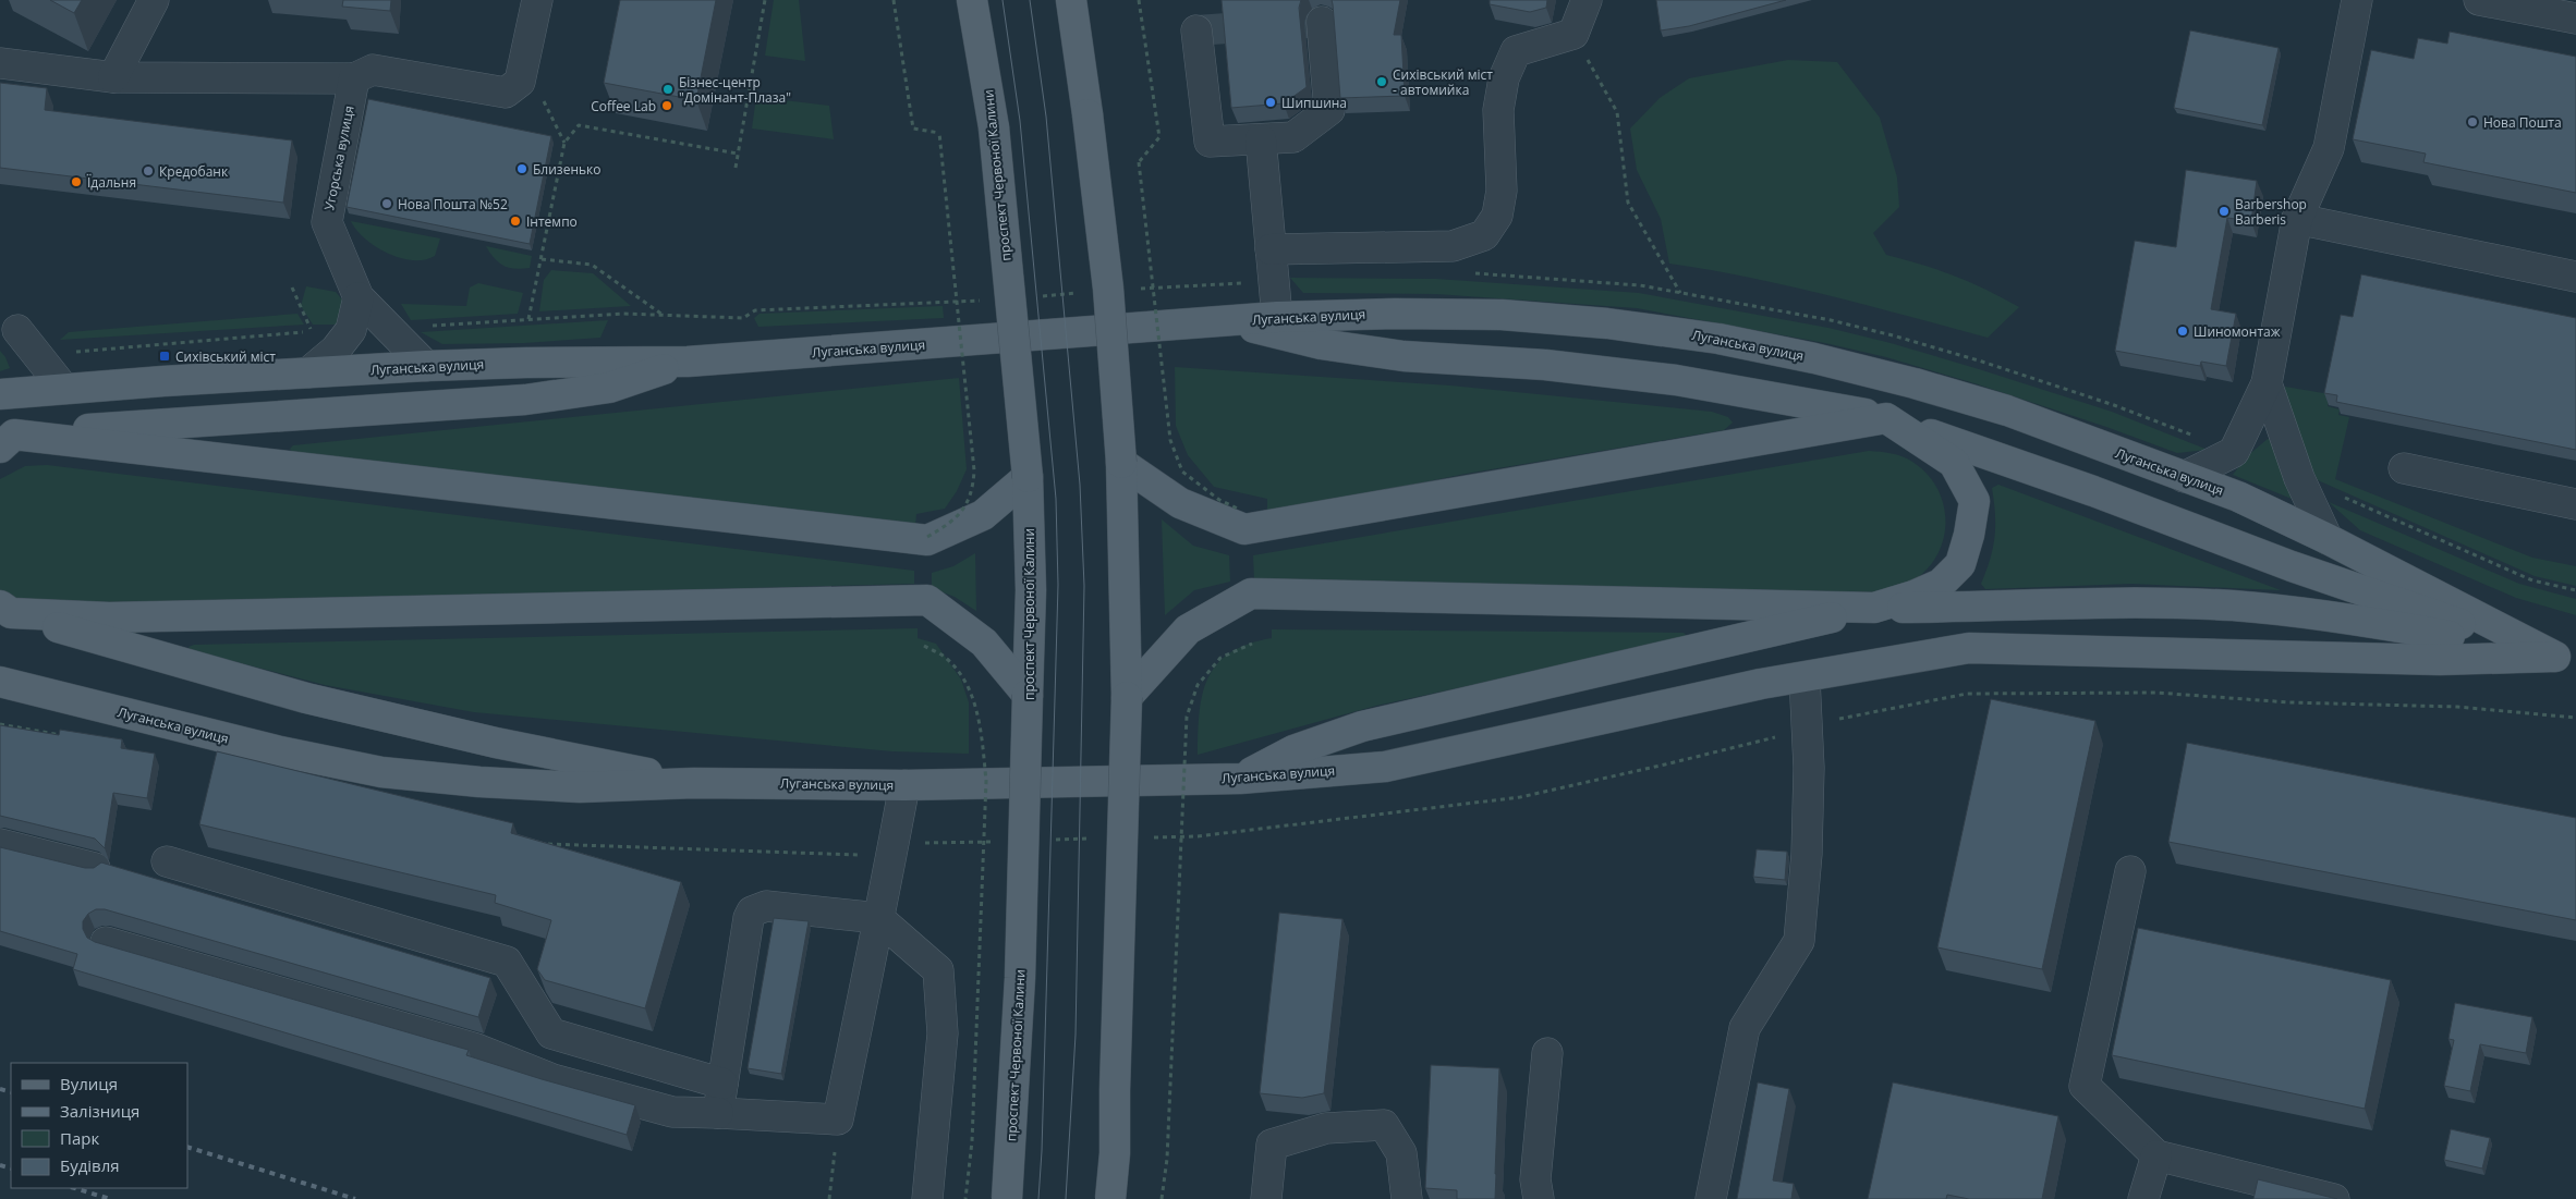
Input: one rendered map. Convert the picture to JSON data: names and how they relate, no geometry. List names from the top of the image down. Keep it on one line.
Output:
{"streets":{"main road":["проспект Червоної Калини","Луганська вулиця"],"lane":["Угорська вулиця"]},"crossings":[["Угорська вулиця","Луганська вулиця"]],"places":{"other":["Сихівський міст - автомийка","Бізнес-центр \"Домінант-Плаза\"","Шипшина","Coffee Lab","Нова Пошта","Близенько","Кредобанк","Їдальня","Нова Пошта №52","Barbershop Barberis","Інтемпо","Шиномонтаж"],"transit":["Сихівський міст"]},"legend":["Вулиця","Залізниця","Парк","Будівля"]}
